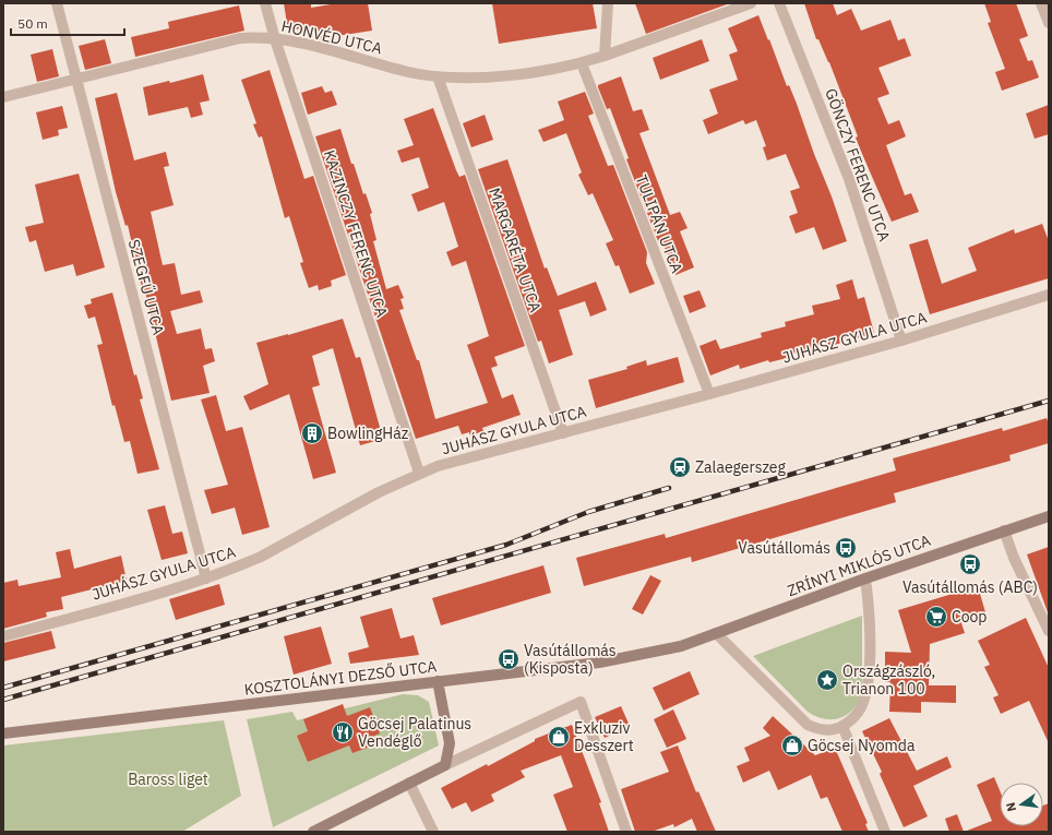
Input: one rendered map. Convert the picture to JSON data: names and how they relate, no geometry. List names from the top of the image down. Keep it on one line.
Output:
{"streets":{"main road":["ZRÍNYI MIKLÓS UTCA","KOSZTOLÁNYI DEZSŐ UTCA"],"street":["HONVÉD UTCA","GÖNCZY FERENC UTCA","TULIPÁN UTCA","KAZINCZY FERENC UTCA","MARGARÉTA UTCA","SZEGFŰ UTCA","JUHÁSZ GYULA UTCA"]},"crossings":[["HONVÉD UTCA","TULIPÁN UTCA"],["HONVÉD UTCA","KAZINCZY FERENC UTCA"],["HONVÉD UTCA","MARGARÉTA UTCA"],["HONVÉD UTCA","SZEGFŰ UTCA"],["GÖNCZY FERENC UTCA","JUHÁSZ GYULA UTCA"],["TULIPÁN UTCA","JUHÁSZ GYULA UTCA"],["KAZINCZY FERENC UTCA","JUHÁSZ GYULA UTCA"],["MARGARÉTA UTCA","JUHÁSZ GYULA UTCA"],["SZEGFŰ UTCA","JUHÁSZ GYULA UTCA"],["ZRÍNYI MIKLÓS UTCA","KOSZTOLÁNYI DEZSŐ UTCA"]],"parks":["Baross liget"],"places":{"building":["BowlingHáz"],"station":["Zalaegerszeg"],"bus stop":["Vasútállomás","Vasútállomás (ABC)","Vasútállomás (Kisposta)"],"supermarket":["Coop"],"place":["Országzászló, Trianon 100"],"restaurant":["Göcsej Palatinus Vendéglő"],"shop":["Exkluziv Desszert","Göcsej Nyomda"]},"scale_bar":"50 m","north":"left"}
